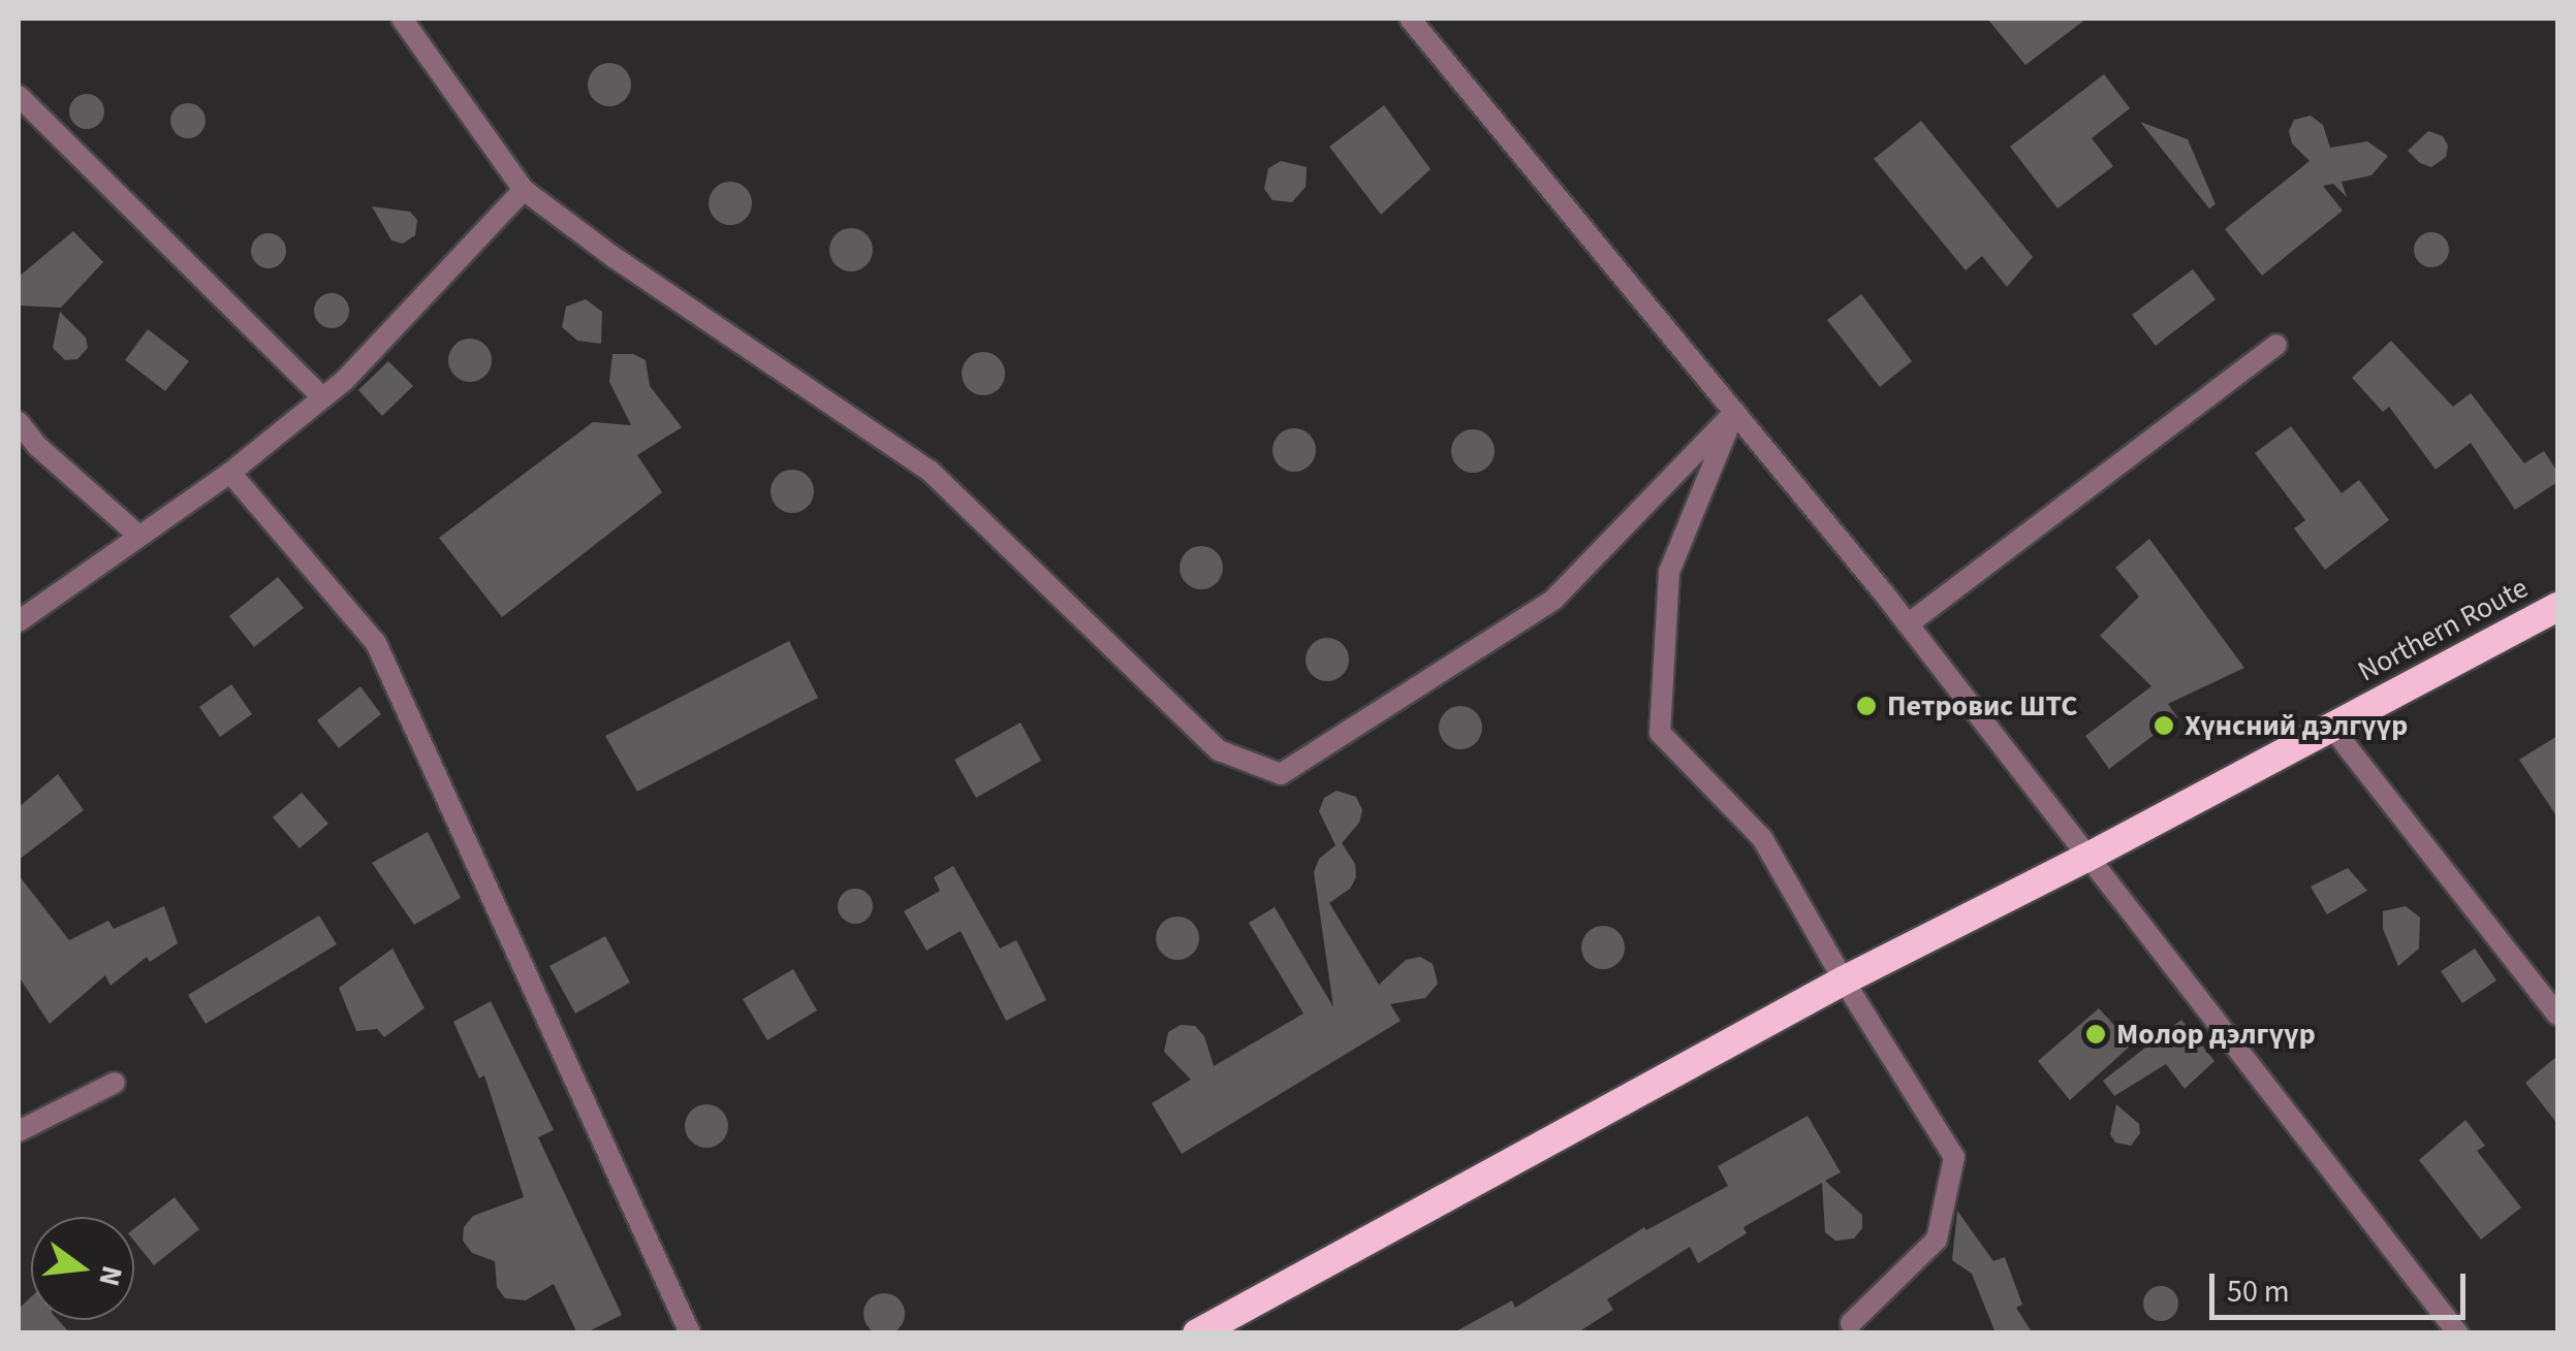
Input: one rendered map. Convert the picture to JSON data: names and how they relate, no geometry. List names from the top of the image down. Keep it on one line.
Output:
{"streets":{"highway":["Northern Route"]},"places":["Петровис ШТС","Хүнсний дэлгүүр","Молор дэлгүүр"],"scale_bar":"50 m","north":"right"}
